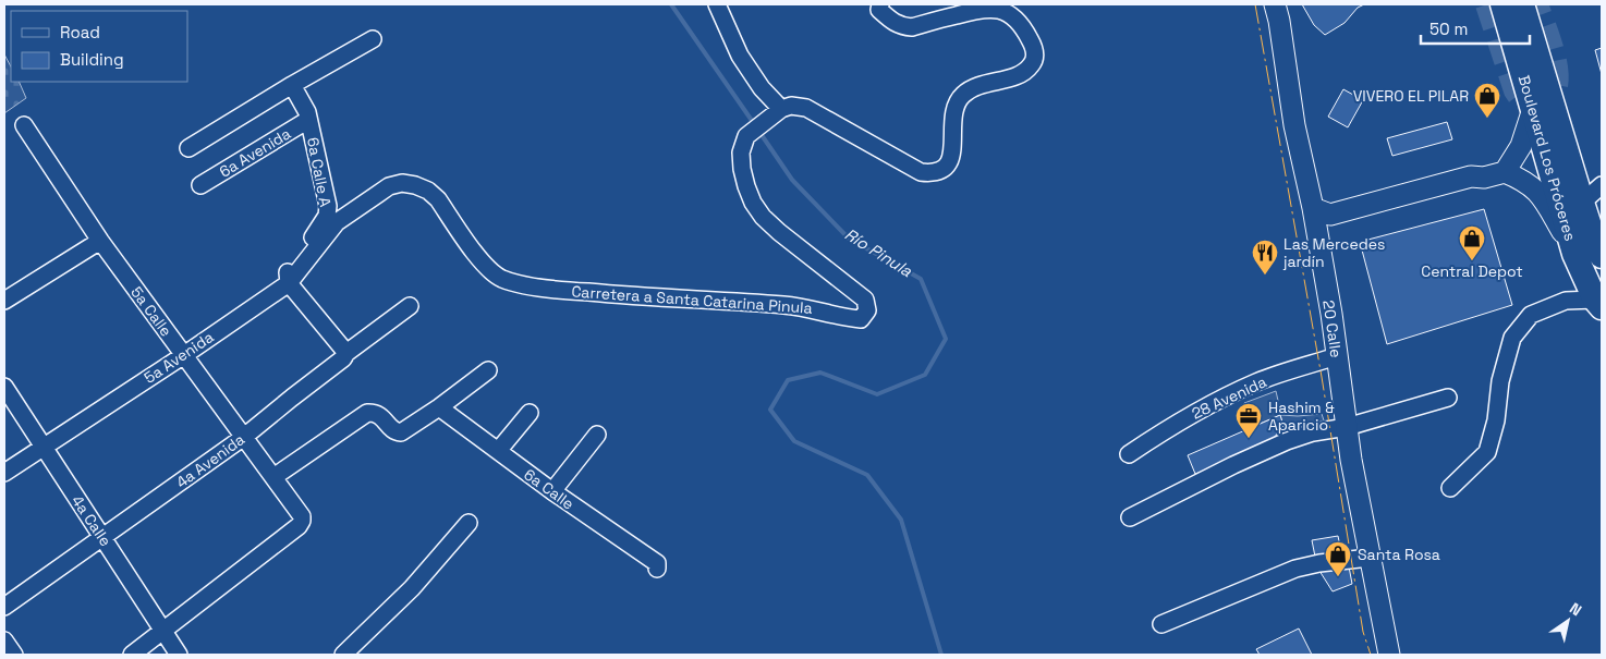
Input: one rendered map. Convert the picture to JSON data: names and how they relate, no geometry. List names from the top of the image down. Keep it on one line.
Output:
{"streets":{"highway":["Boulevard Los Próceres"],"main road":["20 Calle"],"street":["6a Avenida","6a Calle A","Carretera a Santa Catarina Pinula","5a Calle","5a Avenida","28 Avenida","4a Avenida","6a Calle","4a Calle"]},"crossings":[["6a Avenida","6a Calle A"],["6a Calle A","5a Avenida"],["Carretera a Santa Catarina Pinula","5a Avenida"],["5a Calle","5a Avenida"],["5a Calle","4a Avenida"],["5a Calle","4a Calle"],["20 Calle","28 Avenida"],["5a Avenida","4a Calle"],["4a Avenida","4a Calle"]],"water":["Río Pinula"],"places":{"shop":["VIVERO EL PILAR","Central Depot","Santa Rosa"],"restaurant":["Las Mercedes jardín"],"office":["Hashim & Aparicio"]},"legend":["Road","Building"],"scale_bar":"50 m","north":"top right"}
